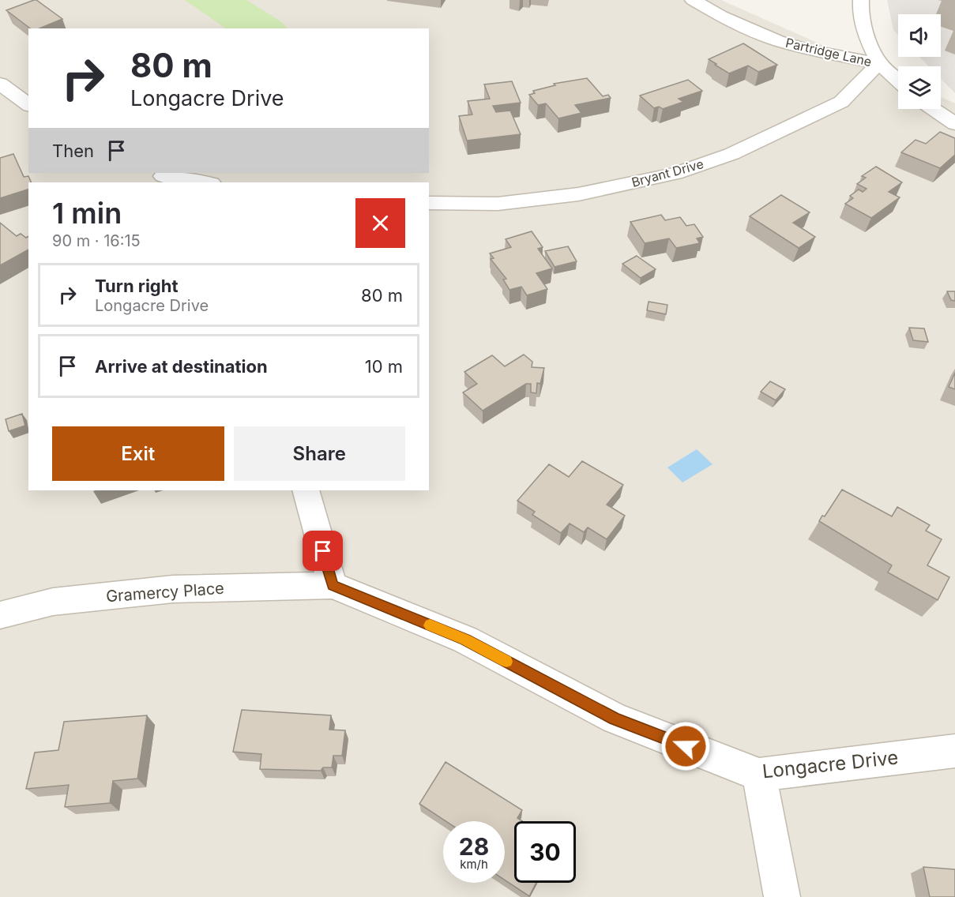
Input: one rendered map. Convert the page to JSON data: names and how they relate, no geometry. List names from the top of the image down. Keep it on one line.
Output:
{"streets":{"street":["Partridge Lane","Bryant Drive","Gramercy Place","Longacre Drive"]},"crossings":[["Partridge Lane","Bryant Drive"],["Gramercy Place","Longacre Drive"]],"page":{"turn":["80 m","Longacre Drive"],"then":"Then","heading":["1 min","90 m · 16:15"],"list":[{"name":"Turn right","note":"Longacre Drive","value":"80 m"},{"name":"Arrive at destination","value":"10 m"}],"buttons":["Exit","Share"],"speed":"28 km/h","limit":"30"}}
